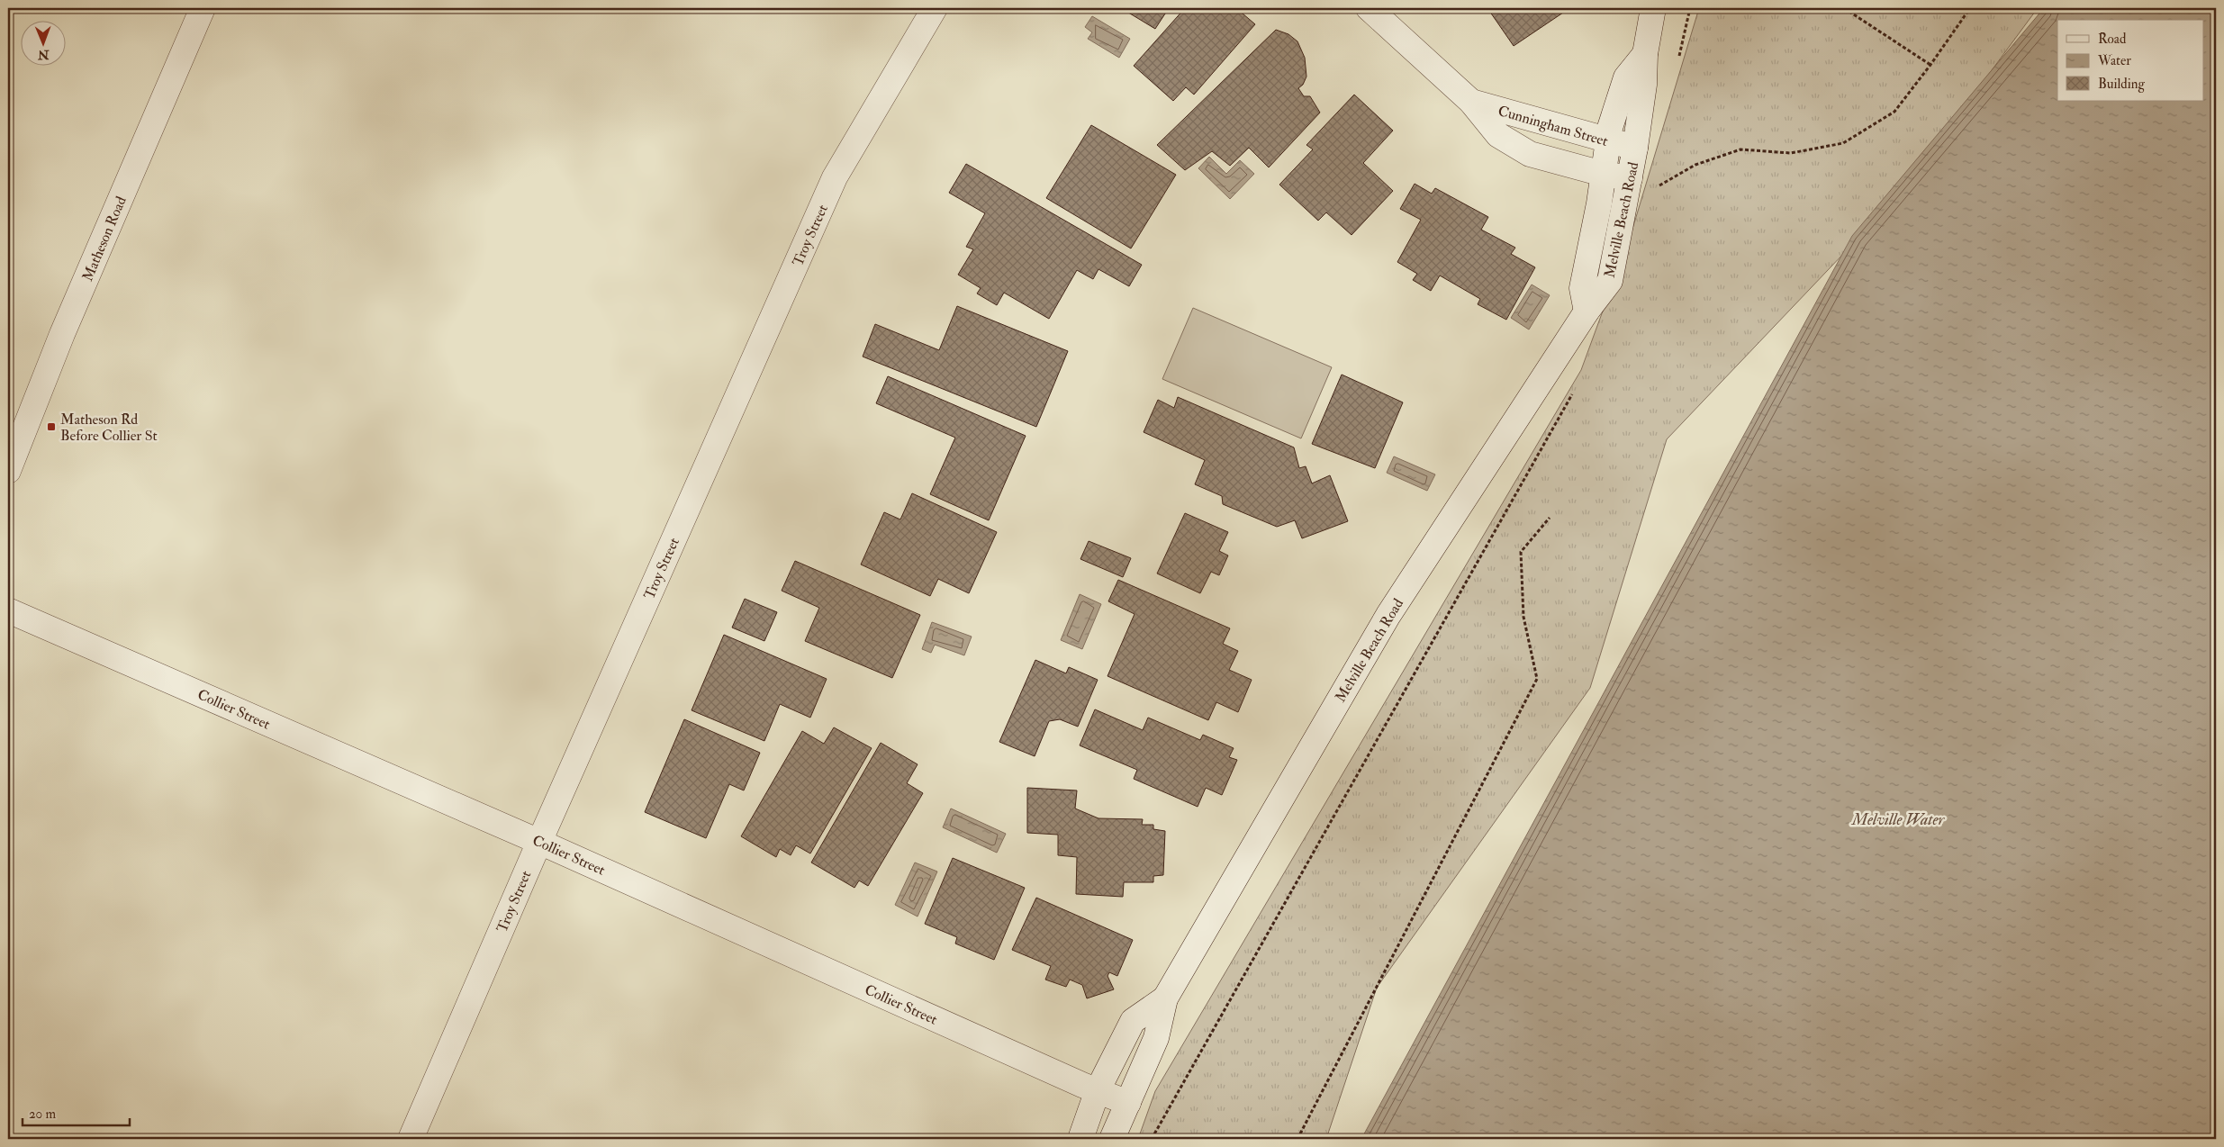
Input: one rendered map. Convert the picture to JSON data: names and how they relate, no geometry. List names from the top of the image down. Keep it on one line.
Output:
{"streets":{"street":["Cunningham Street","Melville Beach Road","Troy Street","Matheson Road","Collier Street"]},"crossings":[["Cunningham Street","Melville Beach Road"],["Melville Beach Road","Collier Street"],["Troy Street","Collier Street"]],"water":["Melville Water"],"places":{"transit":["Matheson Rd Before Collier St"]},"legend":["Road","Water","Building"],"scale_bar":"20 m","north":"bottom"}
